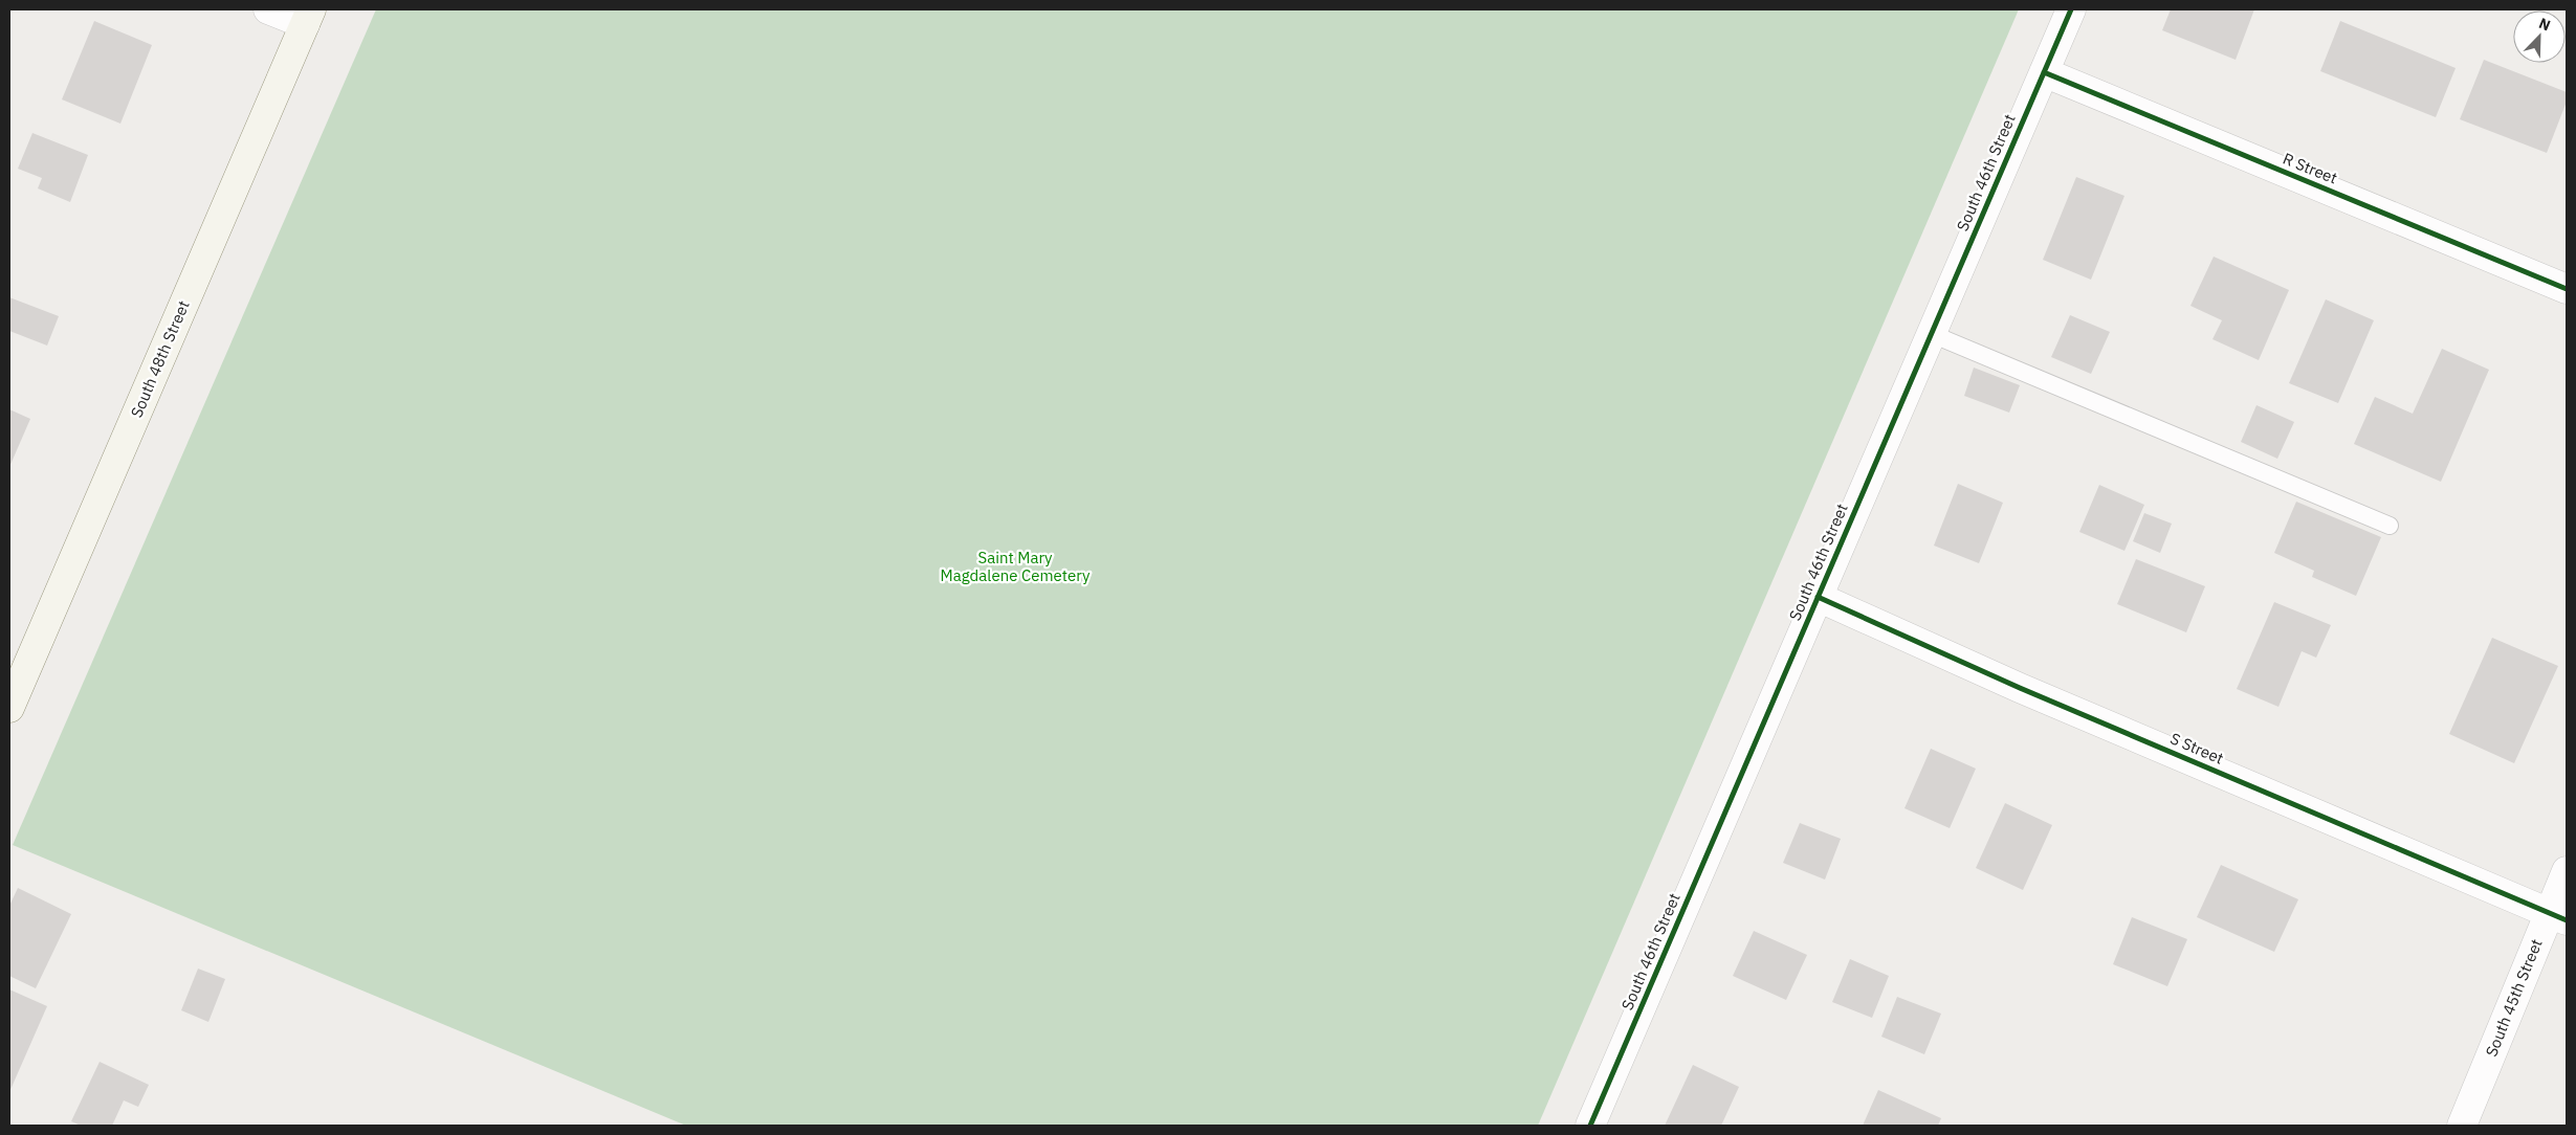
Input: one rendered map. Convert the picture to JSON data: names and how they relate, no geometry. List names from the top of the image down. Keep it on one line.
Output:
{"streets":{"main road":["South 48th Street"],"street":["R Street","South 46th Street","S Street","South 45th Street"]},"crossings":[["R Street","South 46th Street"],["South 46th Street","S Street"],["S Street","South 45th Street"]],"parks":["Saint Mary Magdalene Cemetery"],"north":"top right"}
